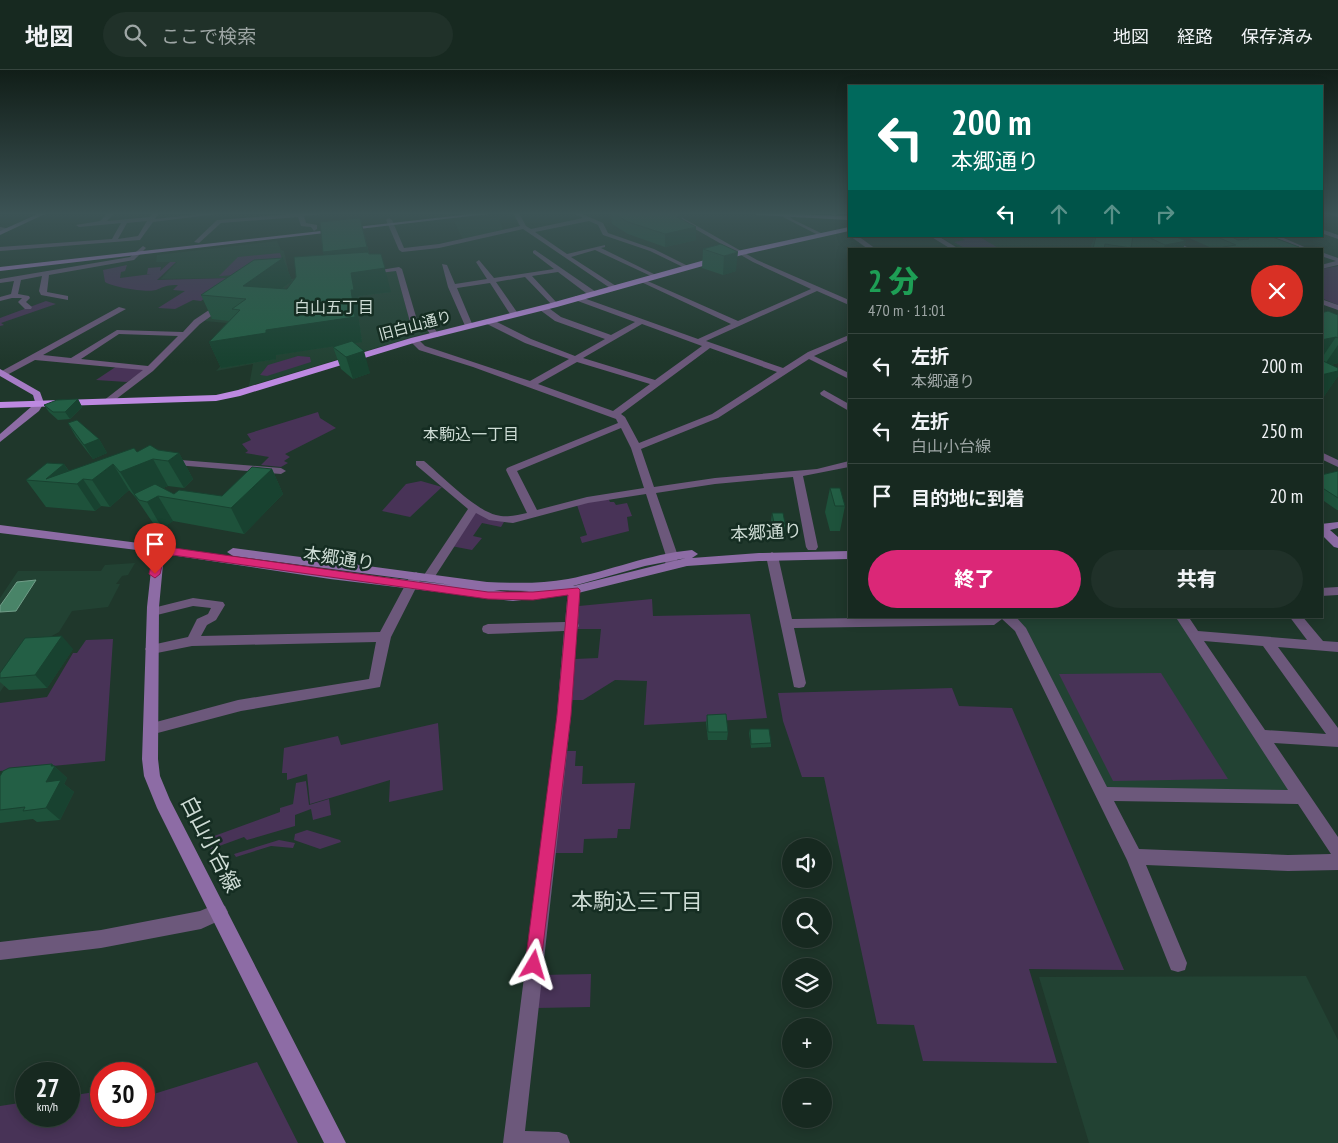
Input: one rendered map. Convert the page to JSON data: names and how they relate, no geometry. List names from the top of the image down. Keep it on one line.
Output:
{"streets":{"highway":["旧白山通り"],"main road":["本郷通り","白山小台線"]},"crossings":[["本郷通り","白山小台線"]],"districts":["白山五丁目","本駒込一丁目","本駒込三丁目"],"page":{"header":"地図","search":"ここで検索","nav":["地図","経路","保存済み"],"turn":["200 m","本郷通り"],"heading":["2 分","470 m · 11:01"],"list":[{"name":"左折","note":"本郷通り","value":"200 m"},{"name":"左折","note":"白山小台線","value":"250 m"},{"name":"目的地に到着","value":"20 m"}],"buttons":["終了","共有"],"map_buttons":["+","−"],"speed":"27 km/h","limit":"30"}}
